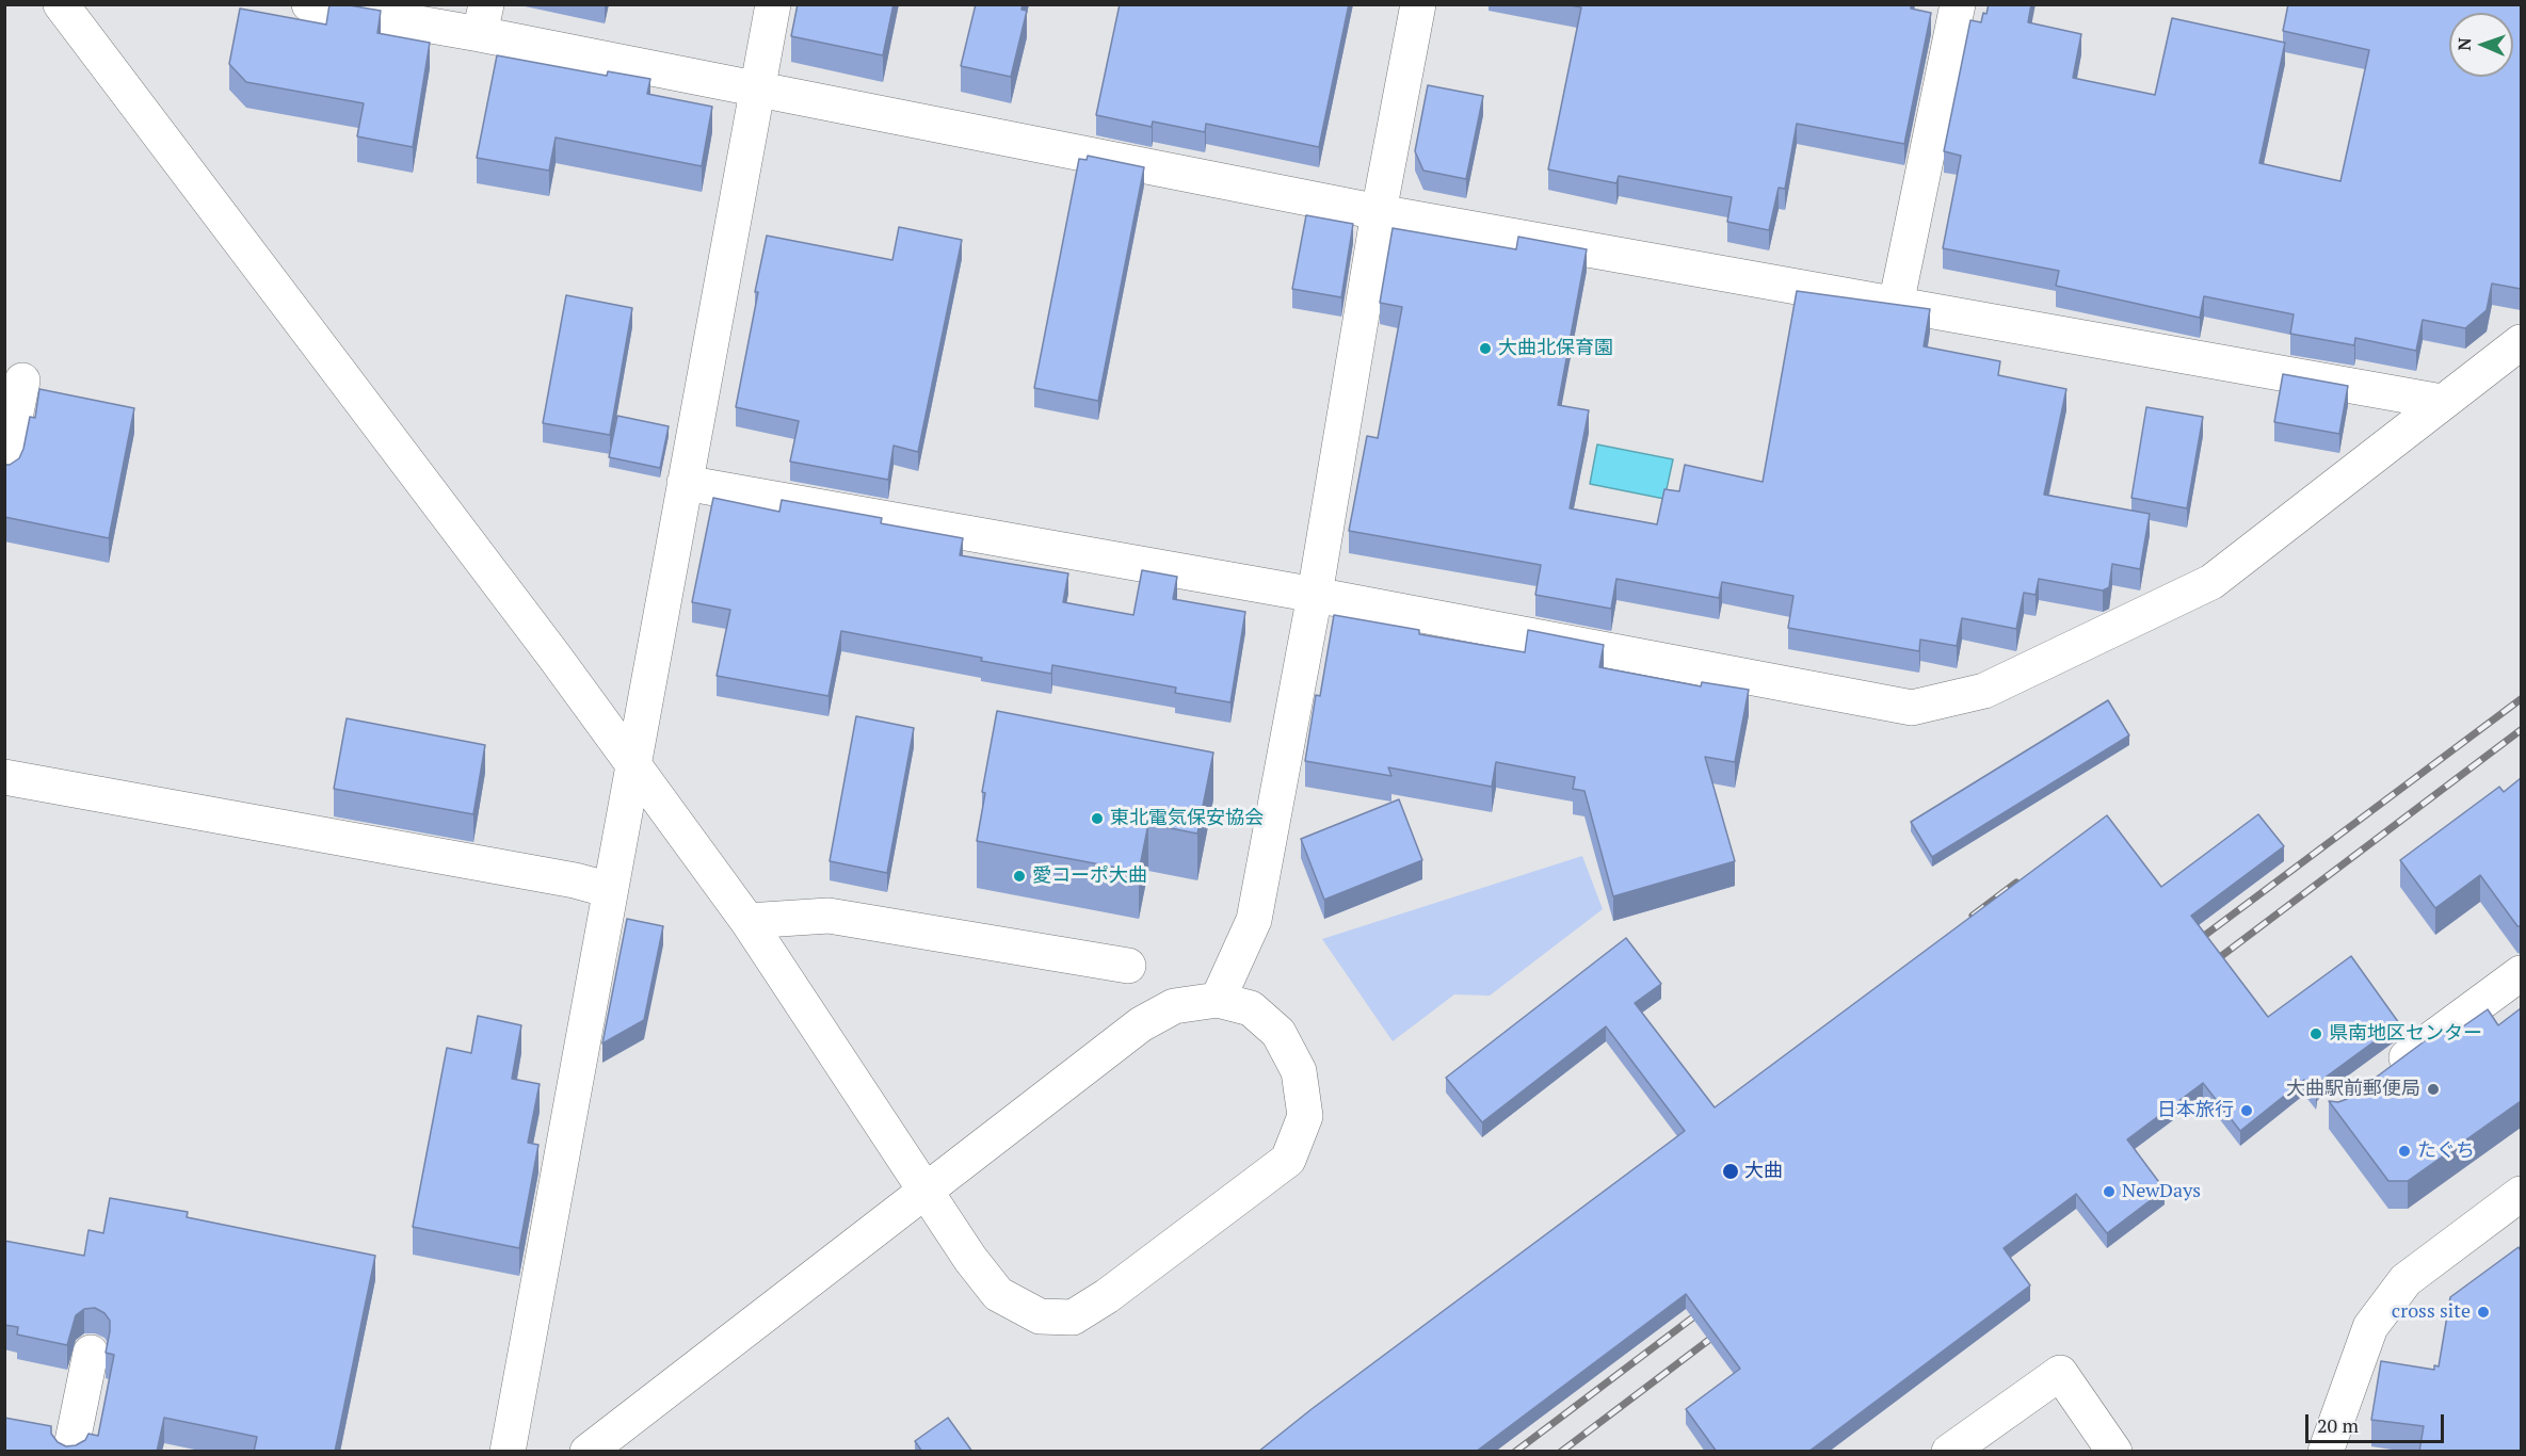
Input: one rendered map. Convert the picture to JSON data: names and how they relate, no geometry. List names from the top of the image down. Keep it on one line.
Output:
{"places":["大曲北保育園","東北電気保安協会","愛コーポ大曲","県南地区センター","大曲駅前郵便局","日本旅行","たぐち","大曲","NewDays","cross site"],"scale_bar":"20 m","north":"left"}
